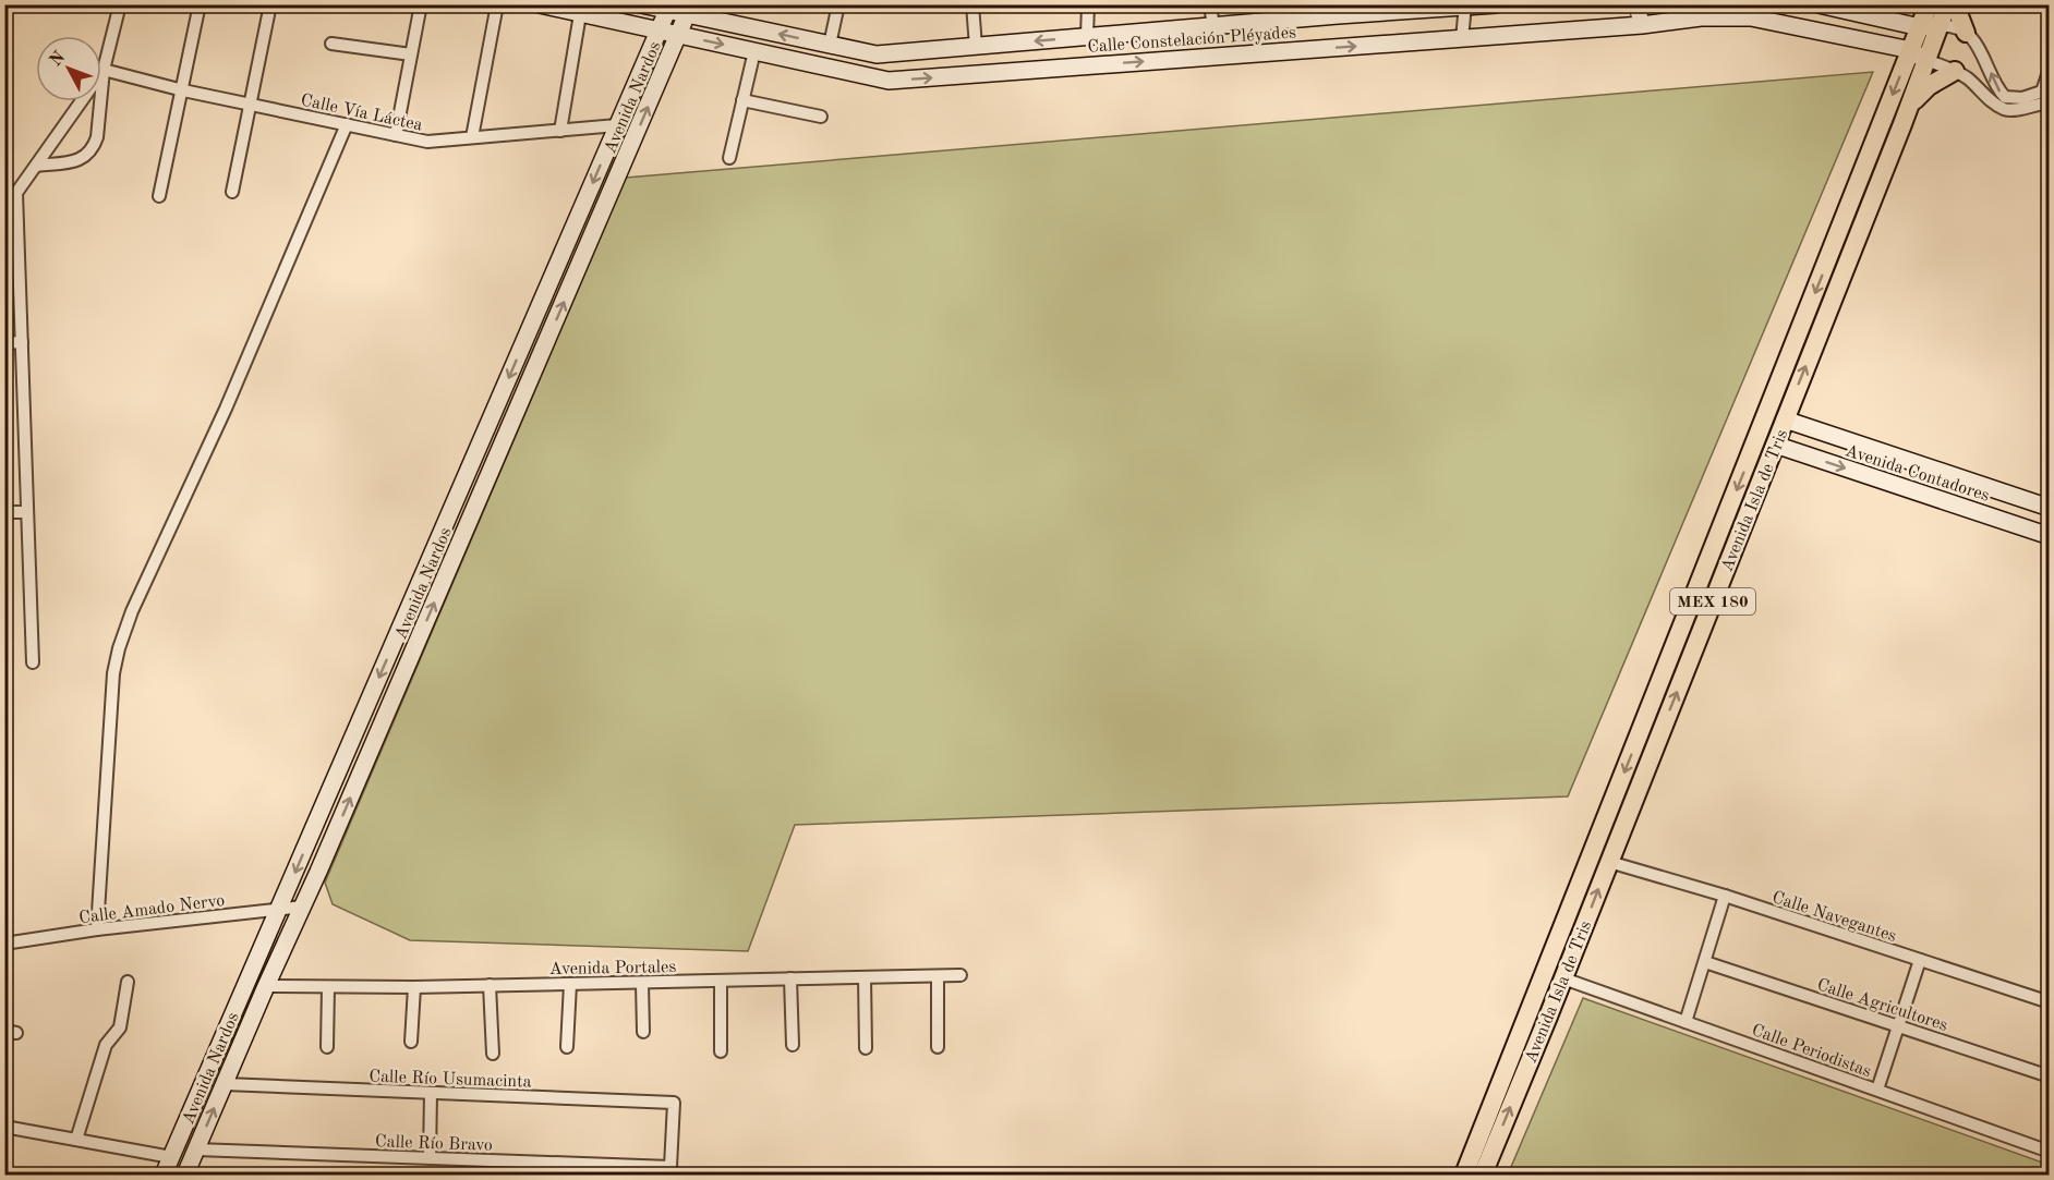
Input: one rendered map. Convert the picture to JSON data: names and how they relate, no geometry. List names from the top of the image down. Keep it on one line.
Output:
{"streets":{"main road":["Calle Constelación Pléyades","Avenida Nardos","Avenida Contadores","Avenida Isla de Tris","MEX 180"],"street":["Calle Vía Láctea","Calle Amado Nervo","Calle Navegantes","Avenida Portales","Calle Agricultores","Calle Periodistas","Calle Río Usumacinta","Calle Río Bravo"]},"crossings":[["Calle Constelación Pléyades","Avenida Nardos"],["Calle Constelación Pléyades","Avenida Isla de Tris"],["Avenida Nardos","Calle Vía Láctea"],["Avenida Nardos","Calle Amado Nervo"],["Avenida Nardos","Avenida Portales"],["Avenida Nardos","Calle Río Usumacinta"],["Avenida Nardos","Calle Río Bravo"],["Avenida Contadores","Avenida Isla de Tris"],["Avenida Isla de Tris","Calle Navegantes"],["Avenida Isla de Tris","Calle Periodistas"],["Calle Río Usumacinta","Calle Río Bravo"]],"north":"top left"}
